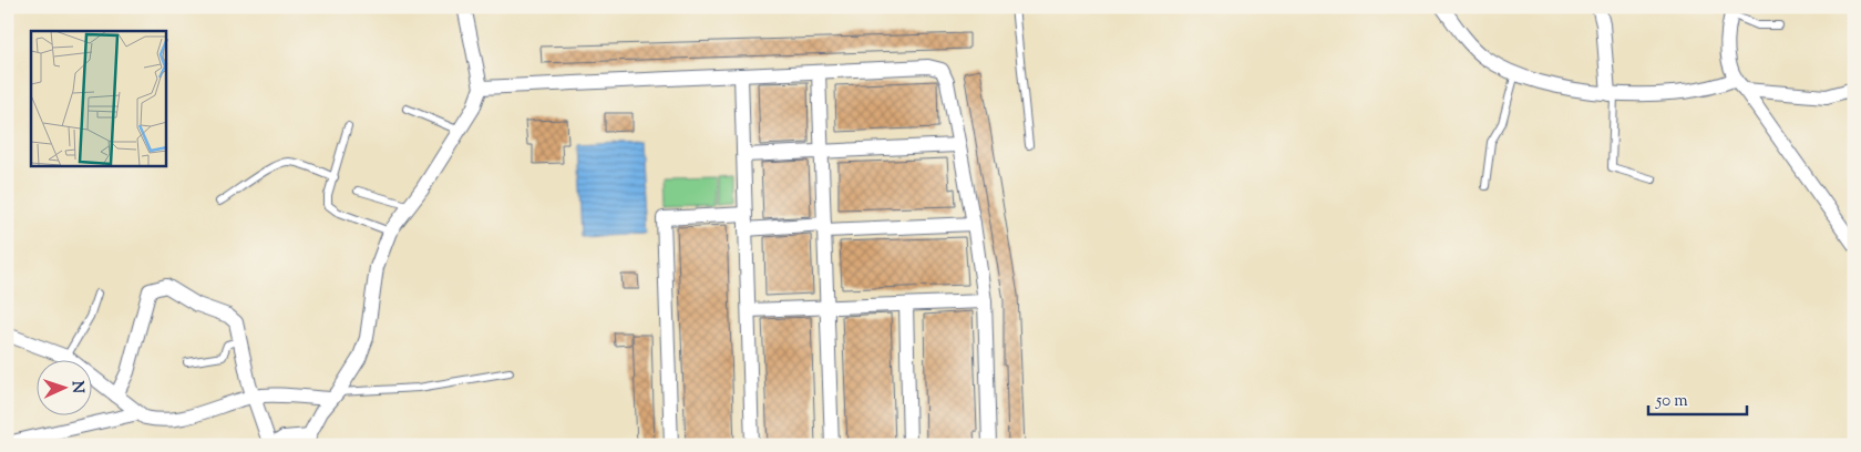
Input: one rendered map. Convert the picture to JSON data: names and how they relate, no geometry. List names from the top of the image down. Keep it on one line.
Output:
{"scale_bar":"50 m","north":"right"}
